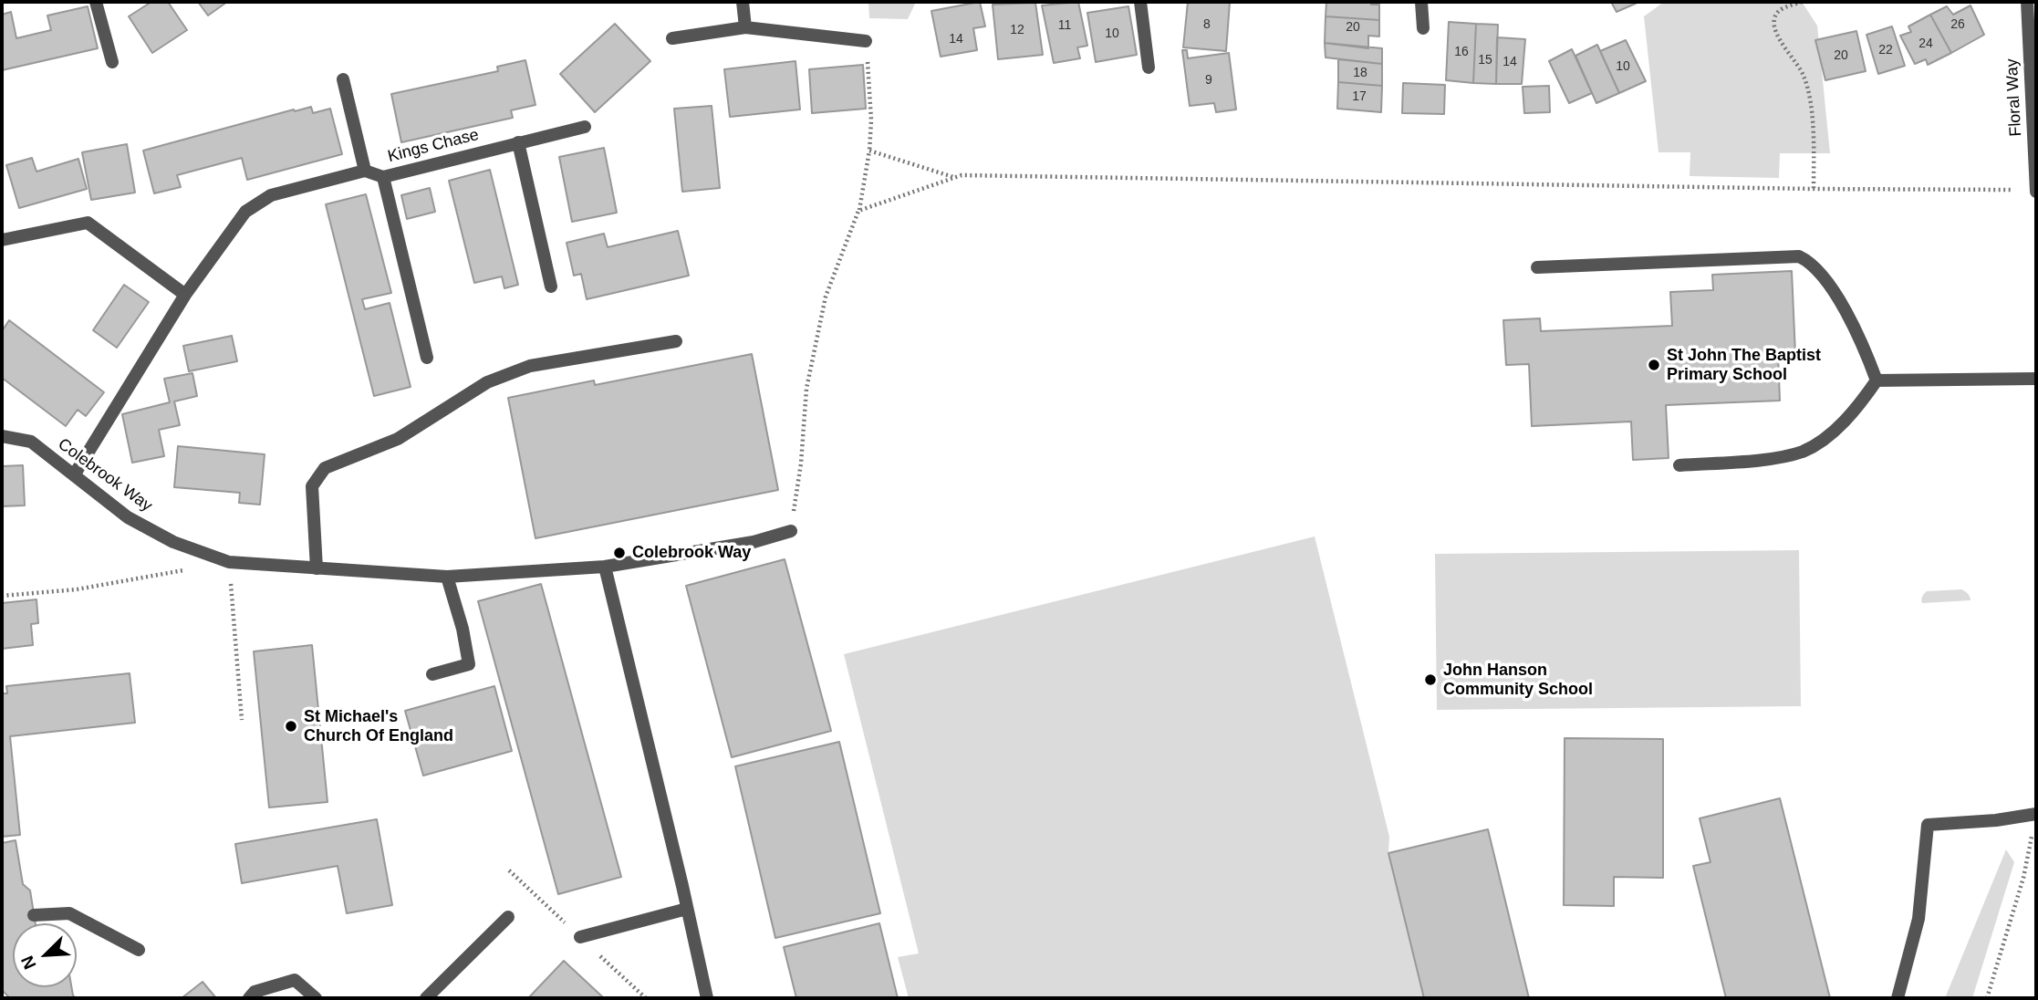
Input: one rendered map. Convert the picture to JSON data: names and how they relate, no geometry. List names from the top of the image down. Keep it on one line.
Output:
{"streets":{"street":["Floral Way","Kings Chase","Colebrook Way"]},"places":["St John The Baptist Primary School","Colebrook Way","John Hanson Community School","St Michael's Church Of England"],"house_numbers":["8","26","11","20","12","10","14","24","22","16","20","15","14","10","18","9","17"],"north":"bottom left"}
